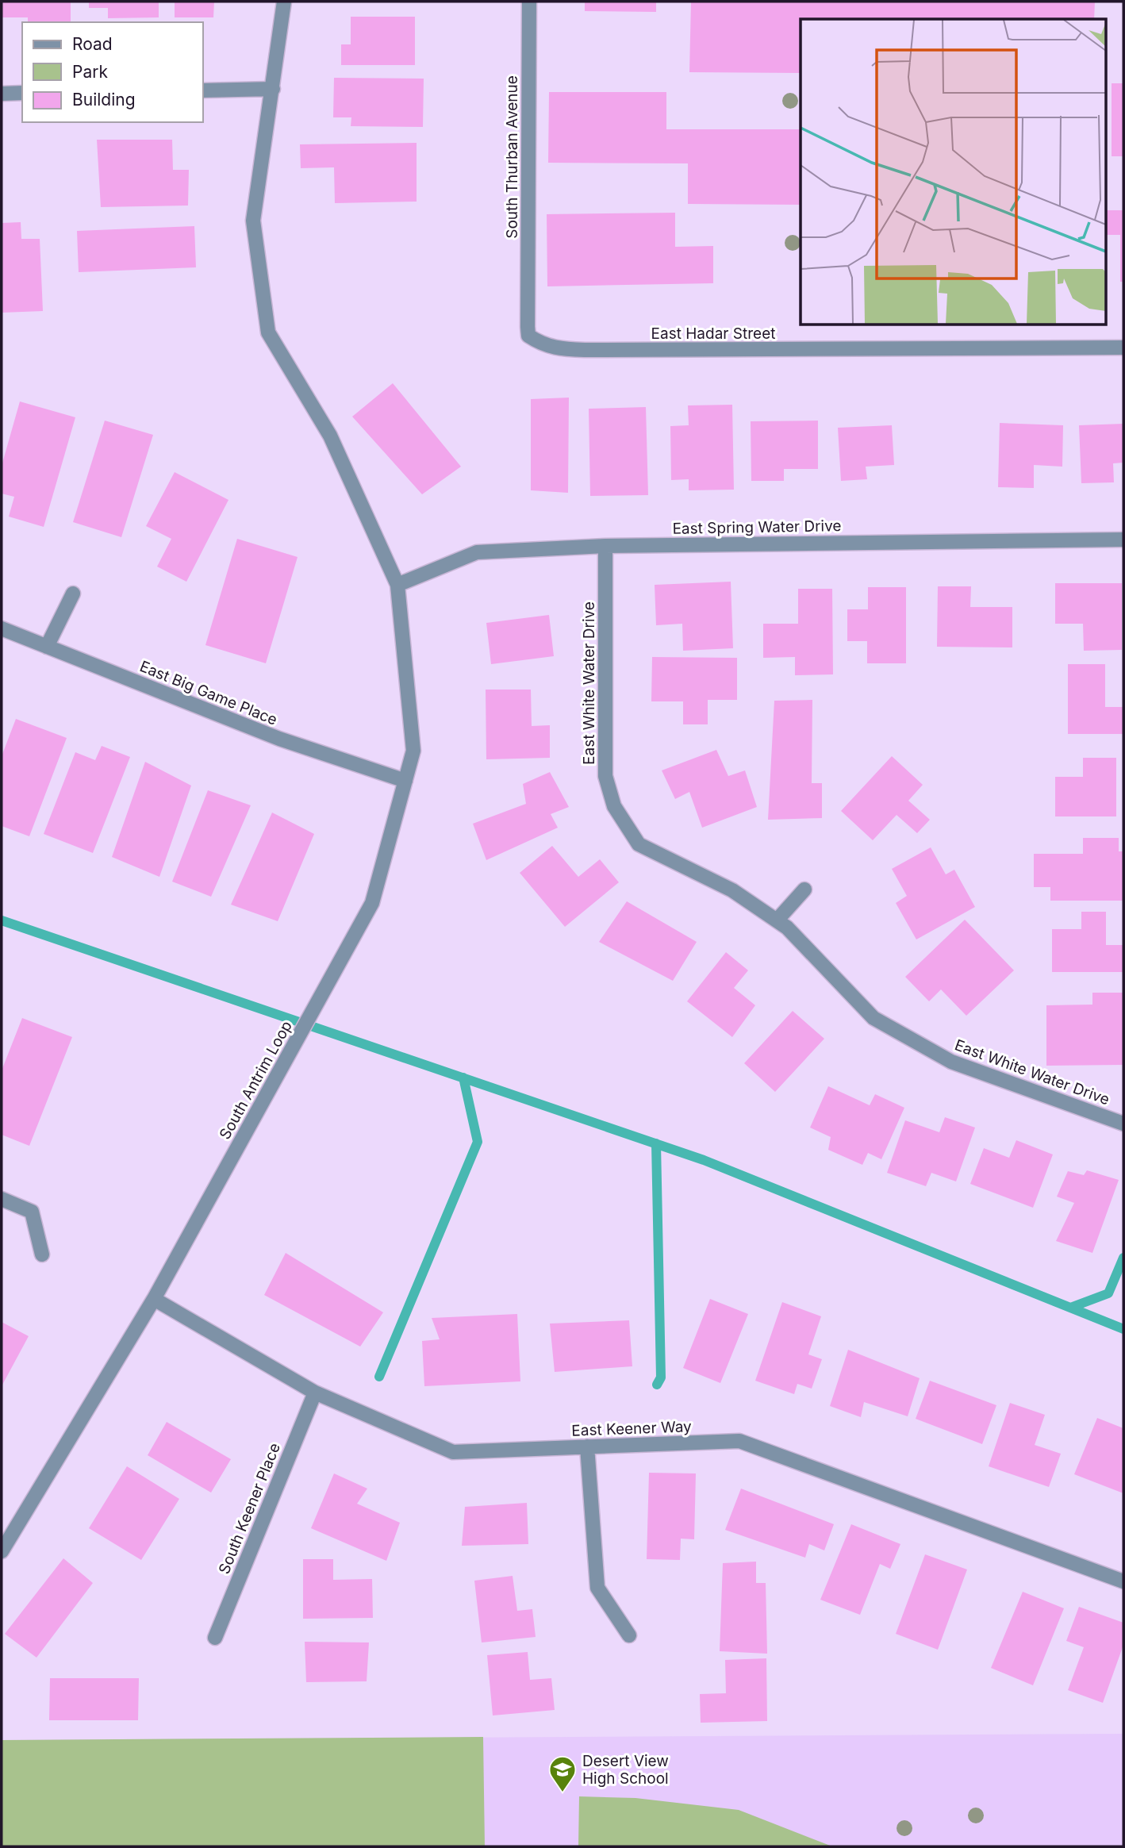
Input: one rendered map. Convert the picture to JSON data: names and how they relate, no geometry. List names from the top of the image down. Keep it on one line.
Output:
{"streets":{"street":["South Thurban Avenue","East Hadar Street","East Spring Water Drive","East White Water Drive","East Big Game Place","South Antrim Loop","East Keener Way","South Keener Place"]},"crossings":[["South Thurban Avenue","East Hadar Street"],["East Spring Water Drive","East White Water Drive"],["East Spring Water Drive","South Antrim Loop"],["East Big Game Place","South Antrim Loop"],["South Antrim Loop","East Keener Way"],["East Keener Way","South Keener Place"]],"places":{"school or university":["Desert View High School"]},"legend":["Road","Park","Building"]}
